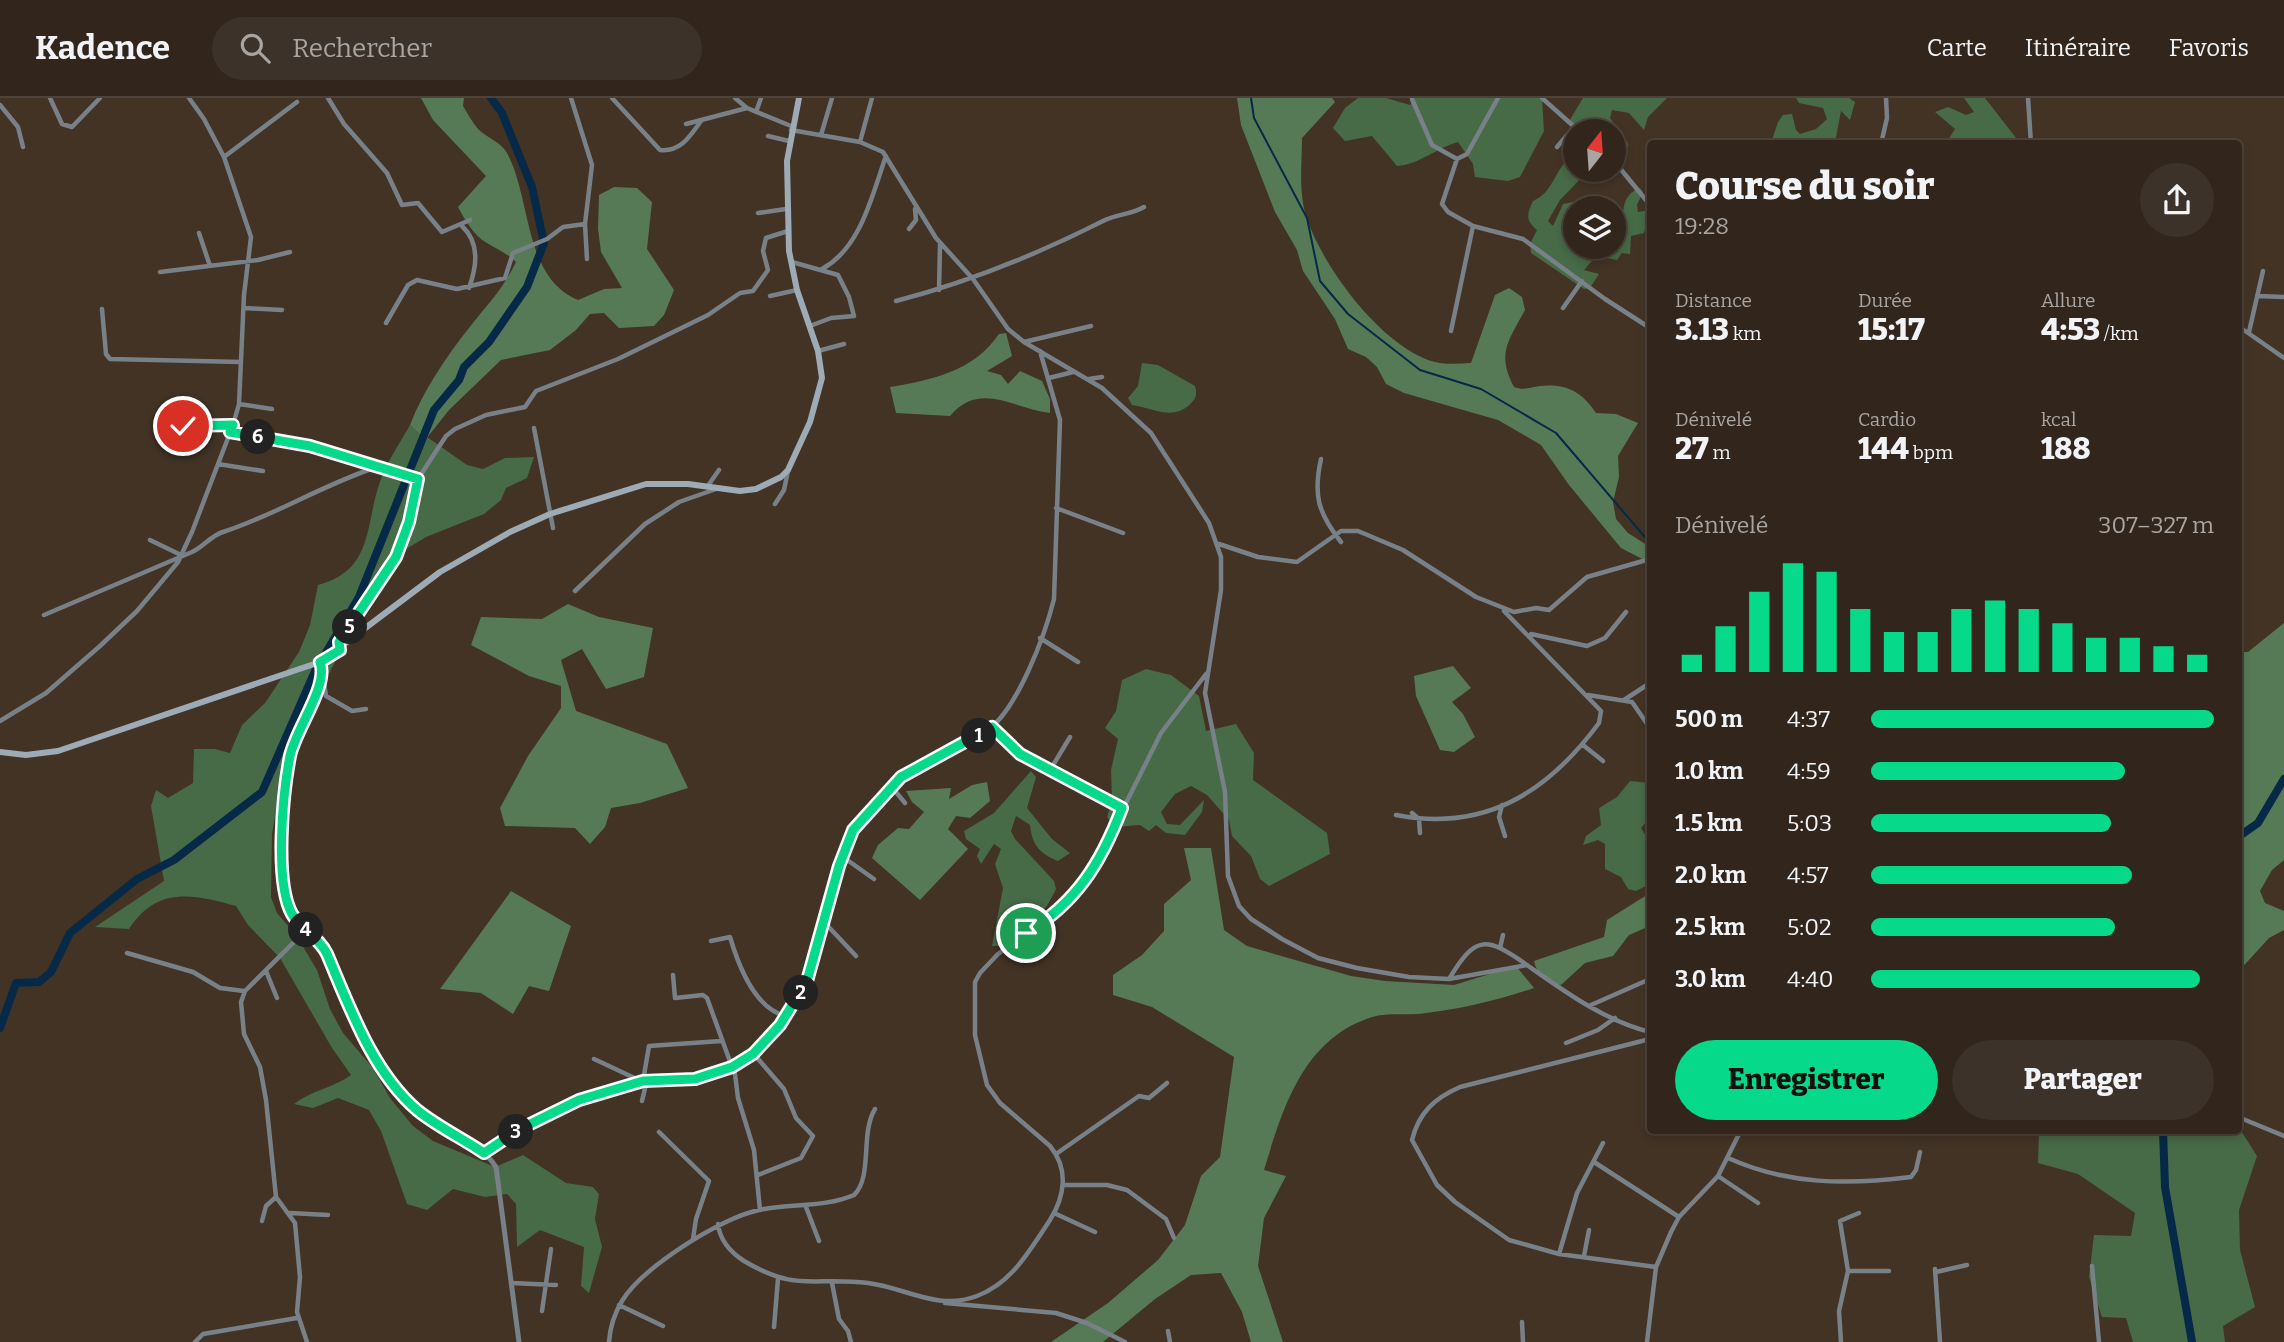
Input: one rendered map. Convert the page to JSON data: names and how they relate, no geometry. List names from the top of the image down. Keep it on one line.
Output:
{"north":"top","page":{"header":"Kadence","search":"Rechercher","nav":["Carte","Itinéraire","Favoris"],"heading":["Course du soir","19:28"],"stats":[["Distance","3.13 km"],["Durée","15:17"],["Allure","4:53 /km"],["Dénivelé","27 m"],["Cardio","144 bpm"],["kcal","188"]],"pins":["6","5","1","4","2","3"],"chart":["Dénivelé","307–327 m"],"list":[{"name":"500 m","note":"4:37"},{"name":"1.0 km","note":"4:59"},{"name":"1.5 km","note":"5:03"},{"name":"2.0 km","note":"4:57"},{"name":"2.5 km","note":"5:02"},{"name":"3.0 km","note":"4:40"}],"buttons":["Enregistrer","Partager"]}}
